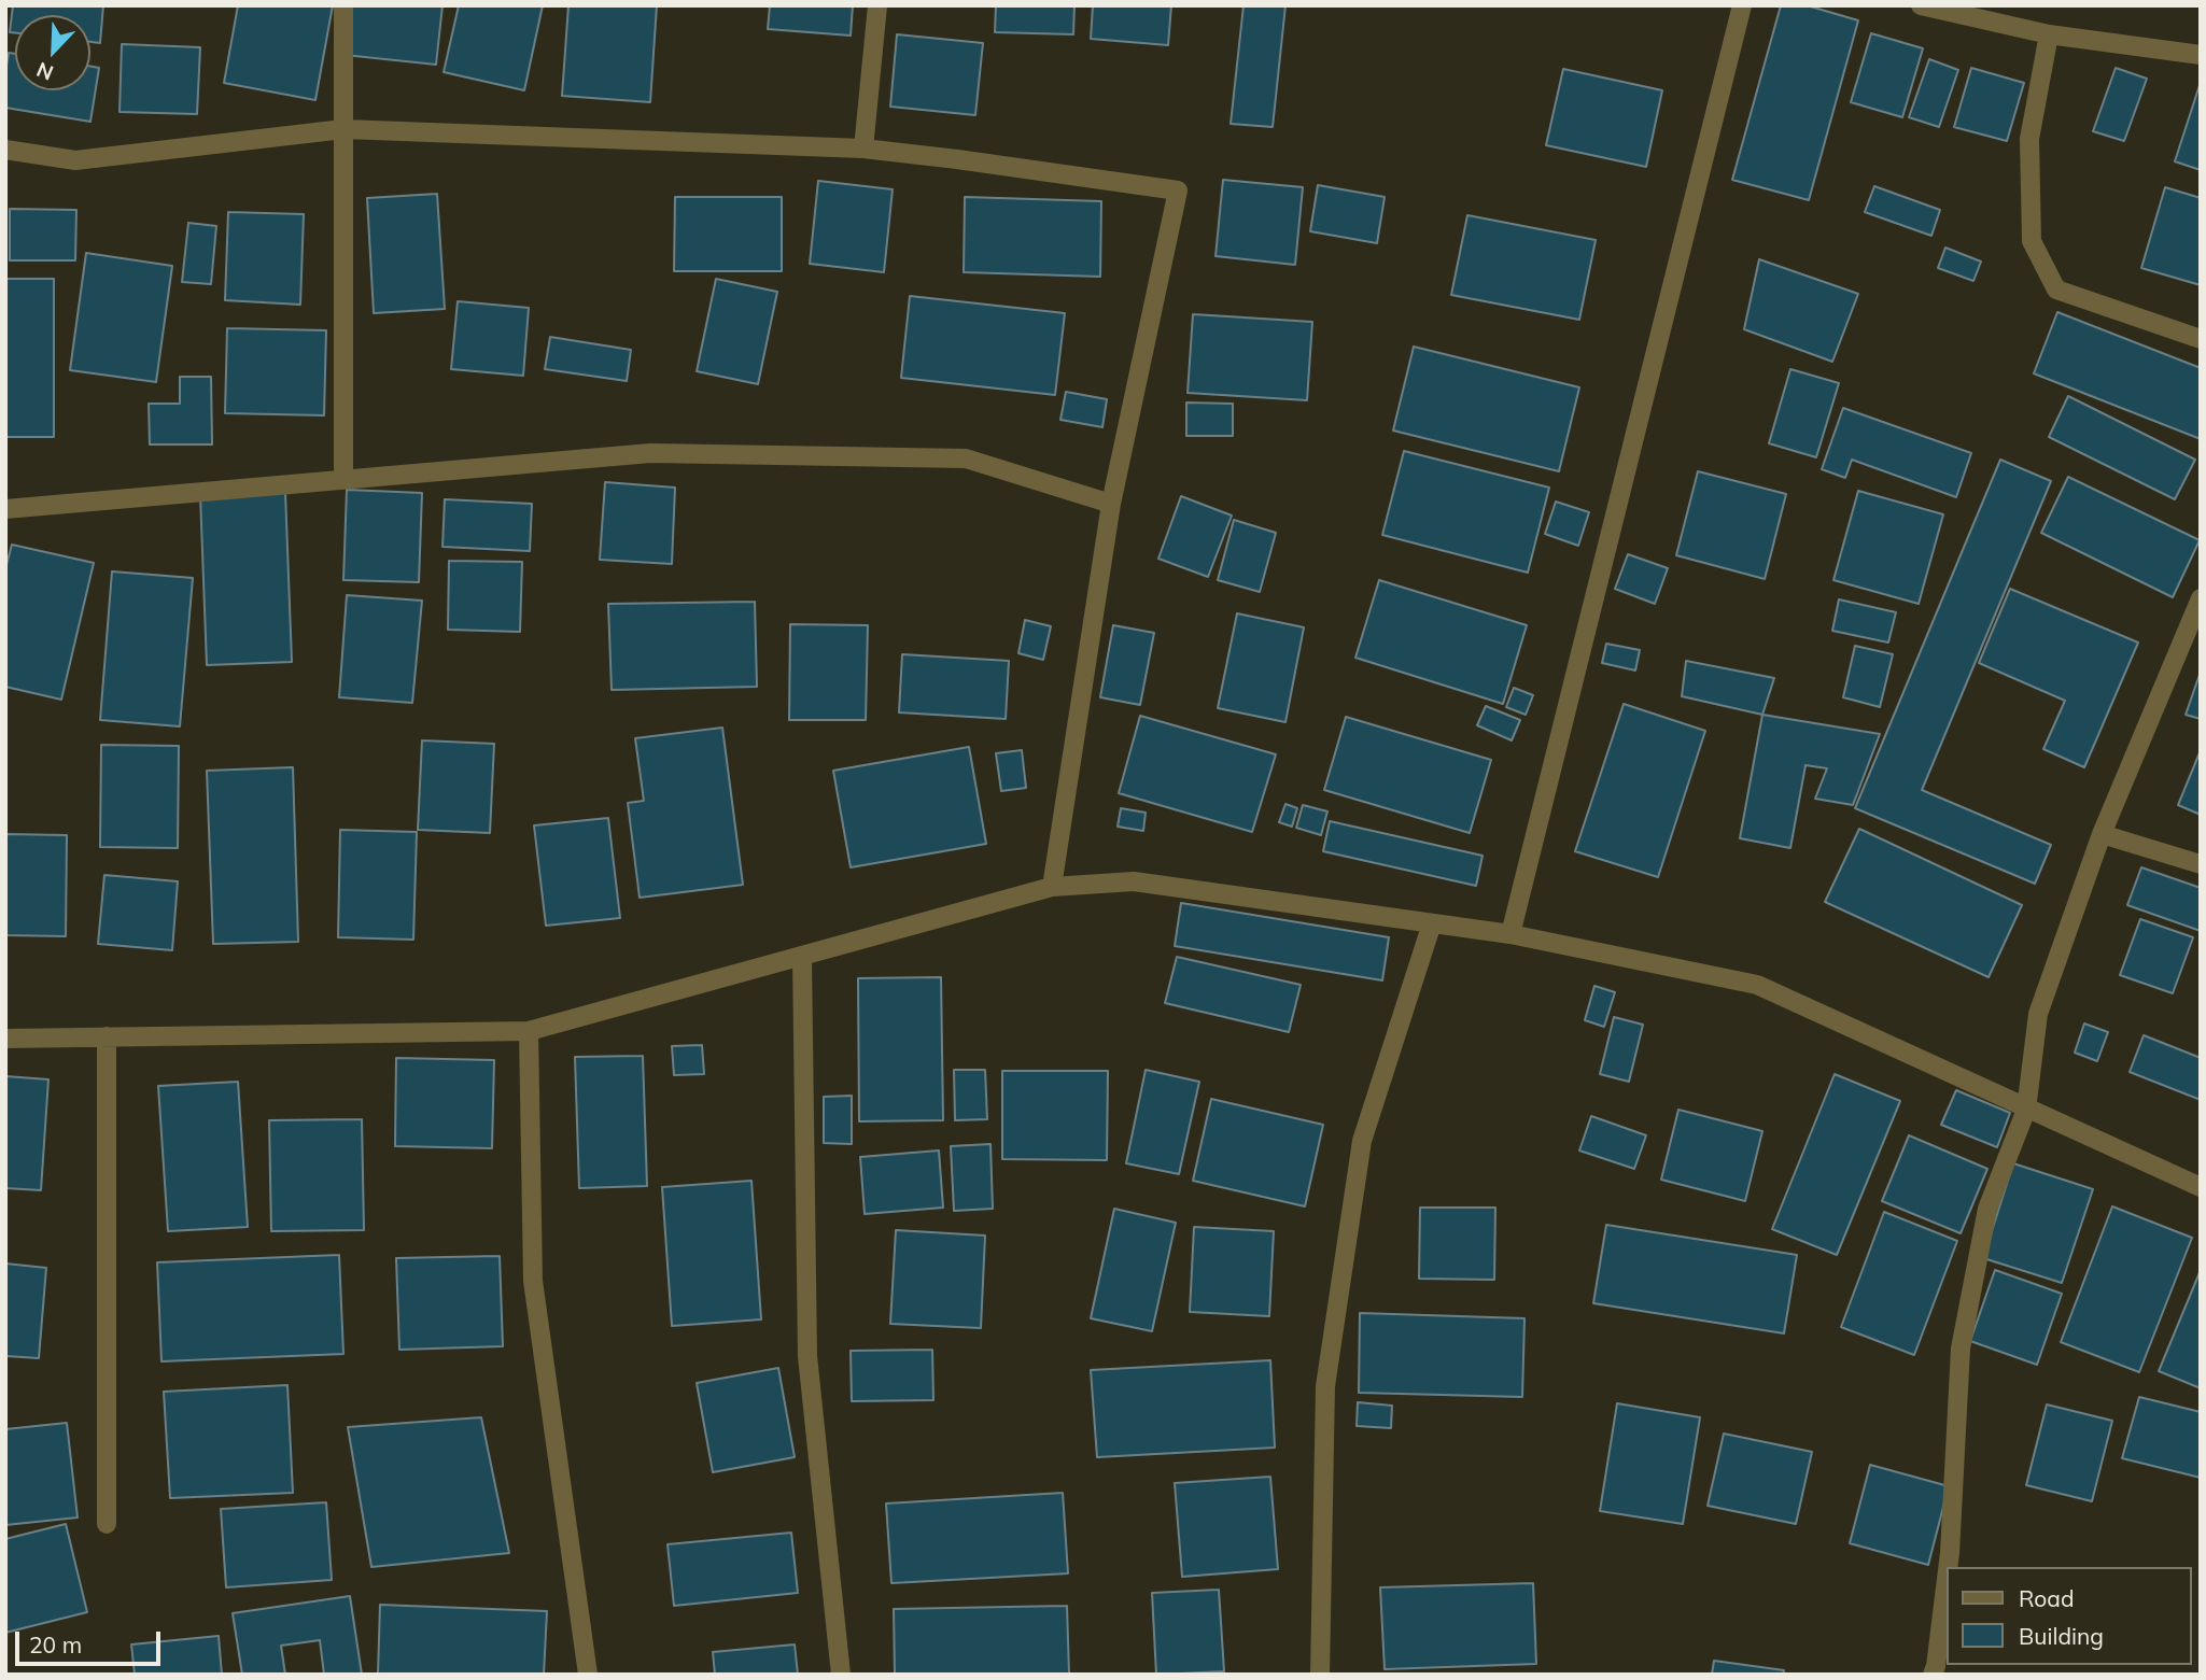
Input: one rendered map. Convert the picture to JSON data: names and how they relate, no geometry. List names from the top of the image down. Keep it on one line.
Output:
{"legend":["Road","Building"],"scale_bar":"20 m","north":"bottom left"}
